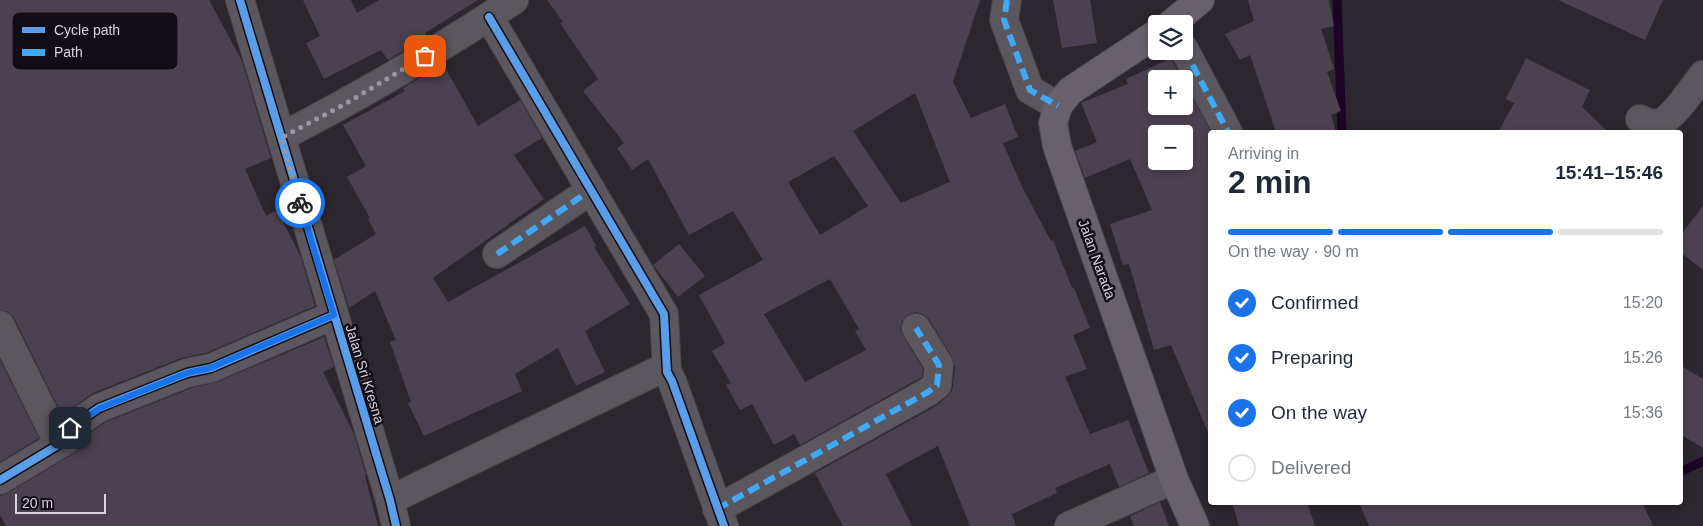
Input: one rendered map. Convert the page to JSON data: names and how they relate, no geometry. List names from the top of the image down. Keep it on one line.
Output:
{"streets":{"main road":["Jalan Narada"],"street":["Jalan Sri Kresna"]},"legend":["Cycle path","Path"],"scale_bar":"20 m","page":{"map_buttons":["+","−"],"heading":["2 min","Arriving in","15:41–15:46"],"bar":"On the way · 90 m","list":[["Confirmed","15:20"],["Preparing","15:26"],["On the way","15:36"],"Delivered"],"scale":"20 m"}}
